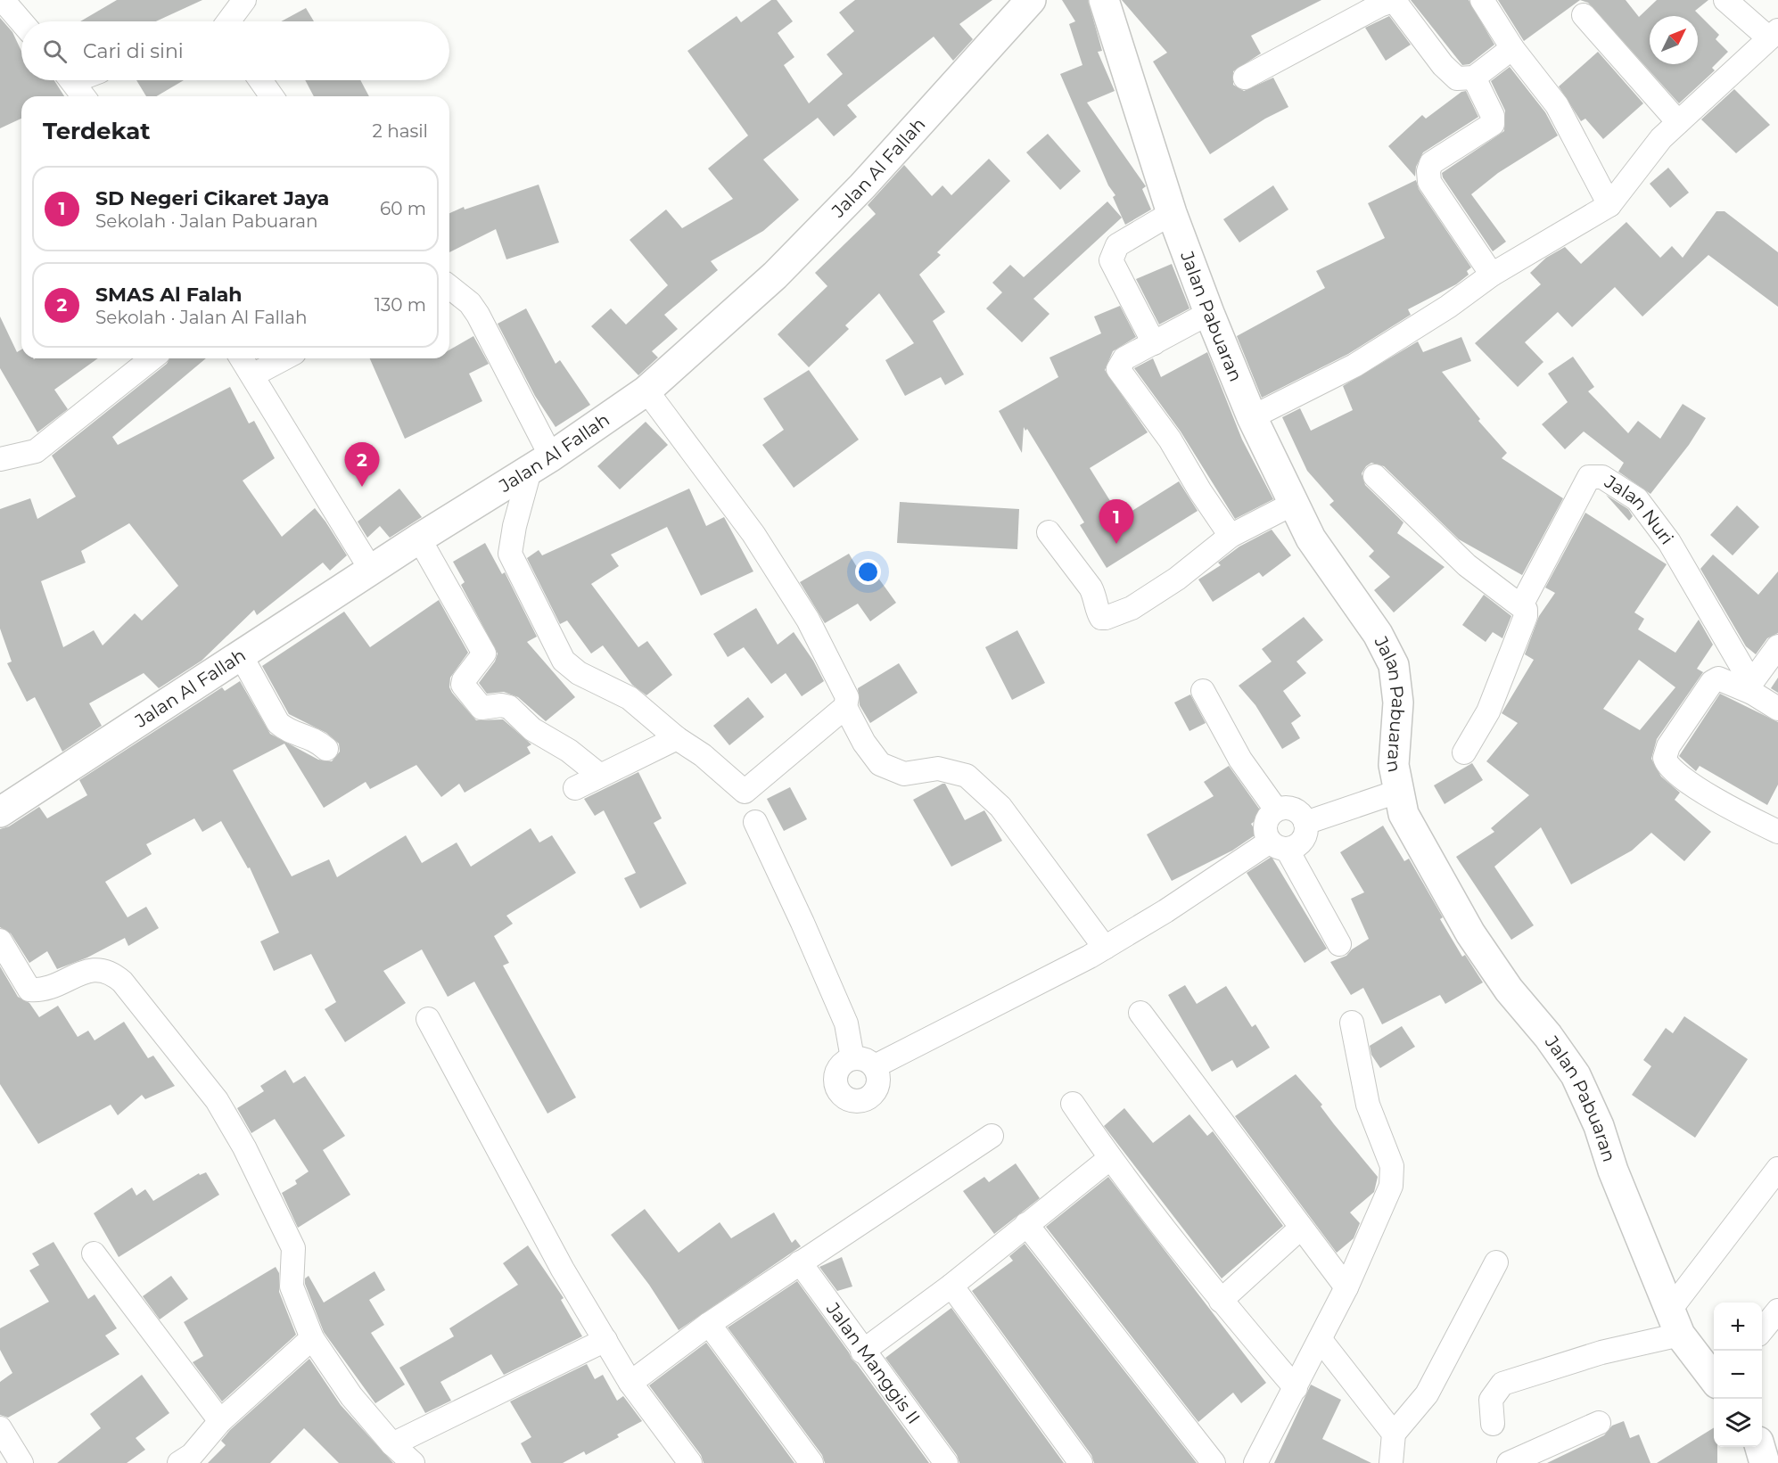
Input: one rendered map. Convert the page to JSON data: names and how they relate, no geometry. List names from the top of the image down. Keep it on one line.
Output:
{"streets":{"street":["Jalan Al Fallah","Jalan Pabuaran","Jalan Nuri","Jalan Manggis II"]},"north":"top right","page":{"search":"Cari di sini","heading":["Terdekat","2 hasil"],"list":[{"mark":"1","name":"SD Negeri Cikaret Jaya","note":"Sekolah · Jalan Pabuaran","value":"60 m"},{"mark":"2","name":"SMAS Al Falah","note":"Sekolah · Jalan Al Fallah","value":"130 m"}],"pins":["2","1"],"map_buttons":["+","−"]}}
